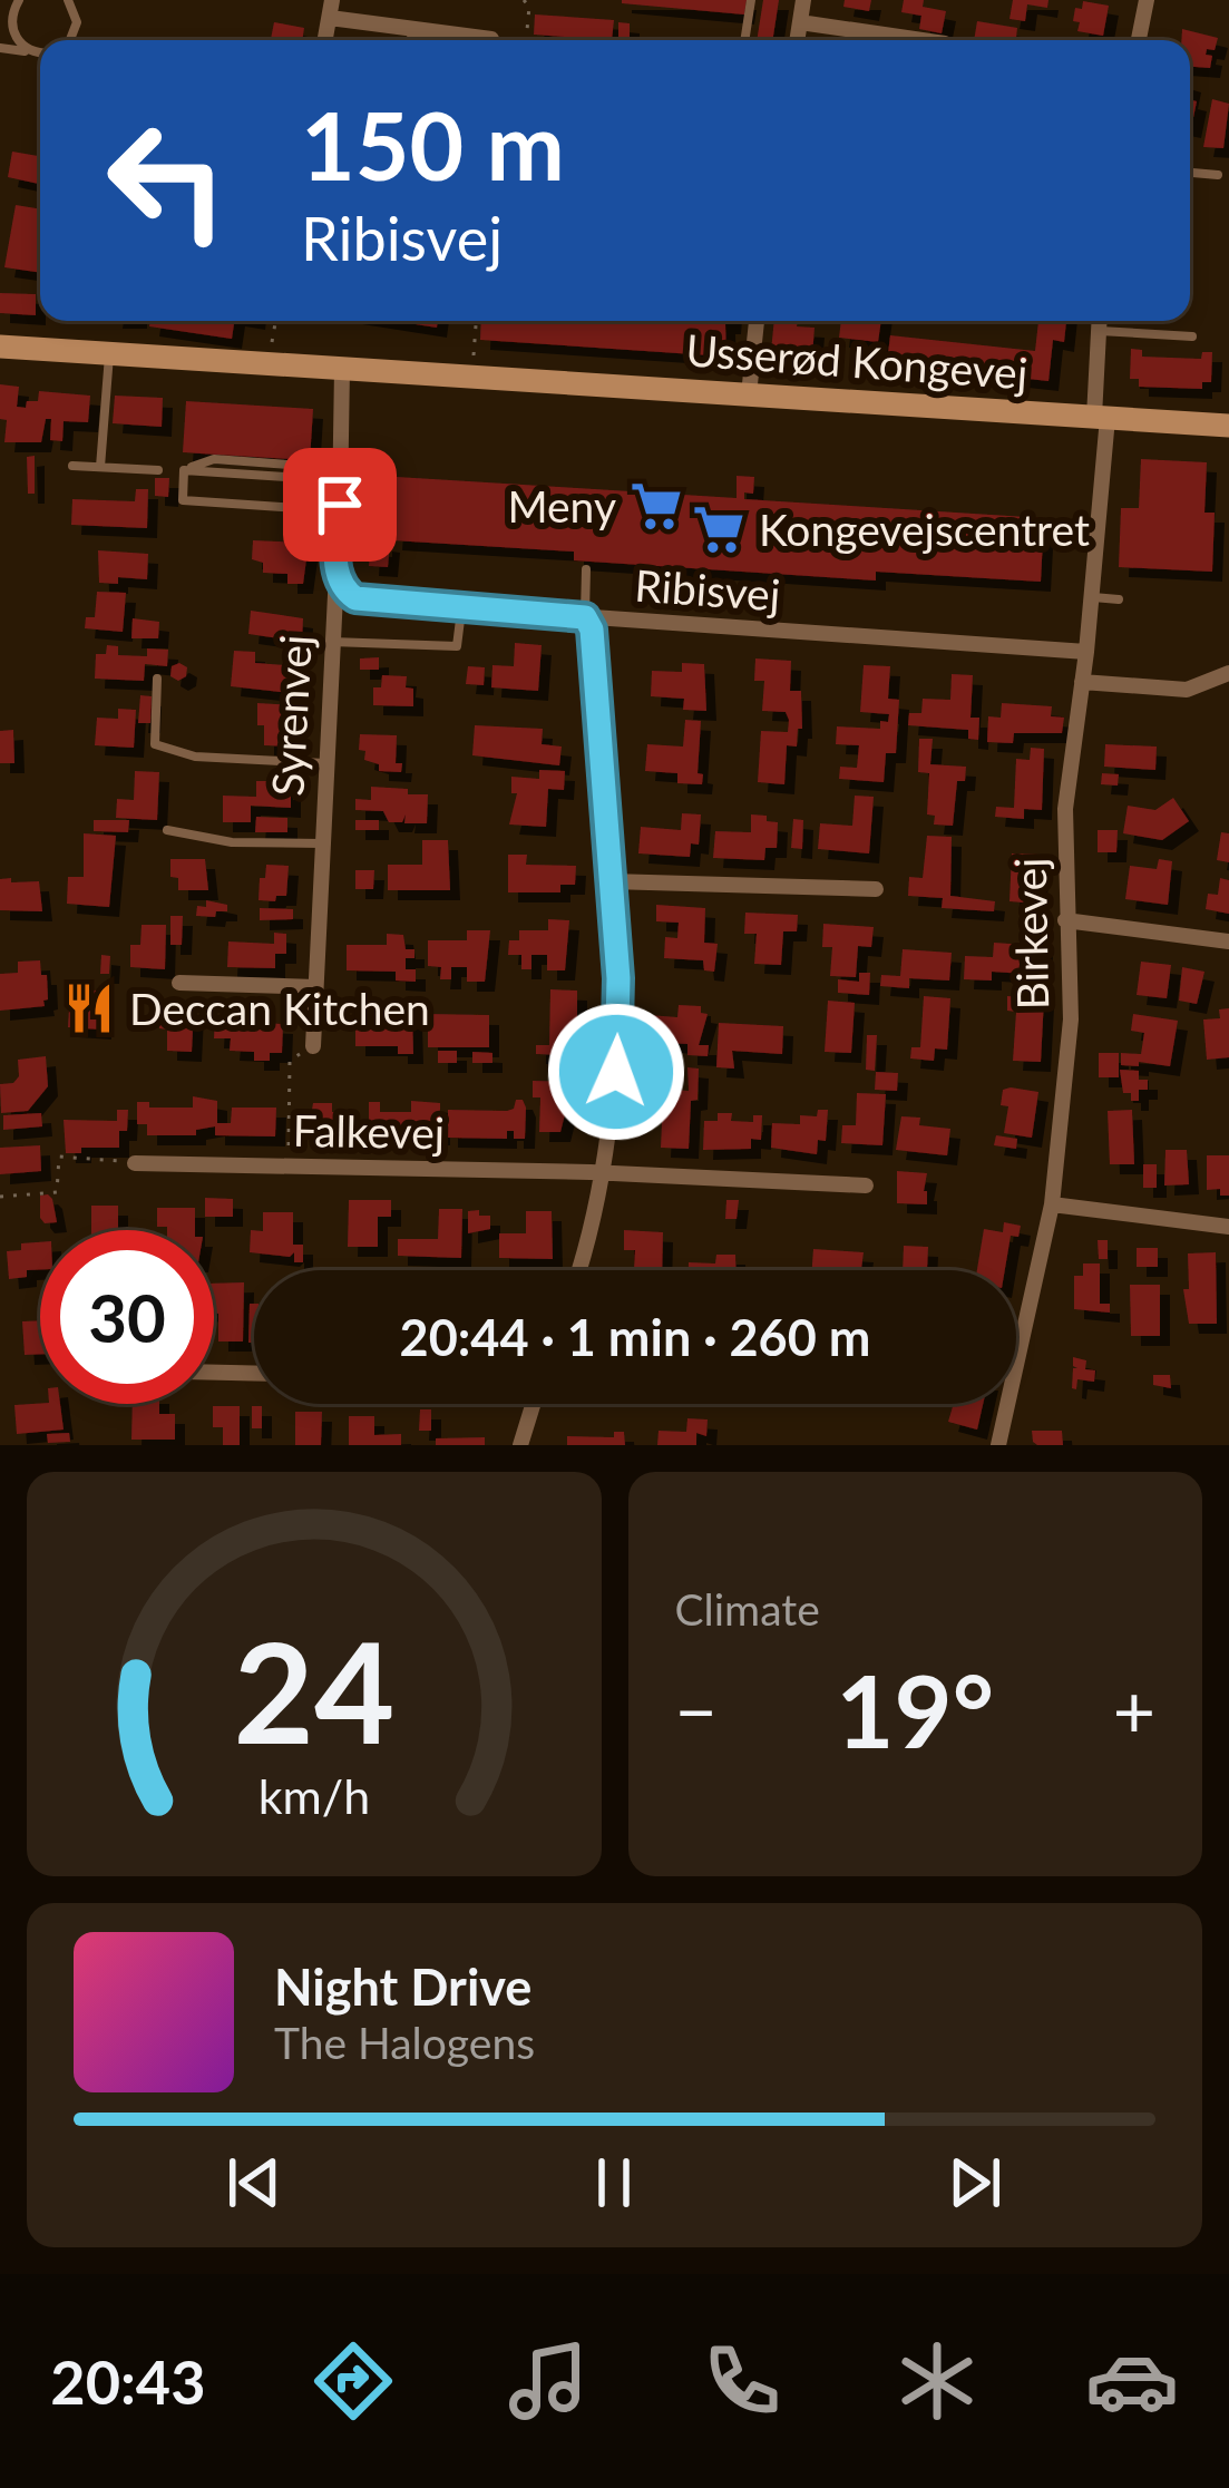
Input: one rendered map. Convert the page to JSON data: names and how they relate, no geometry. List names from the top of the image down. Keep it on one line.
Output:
{"streets":{"main road":["Usserød Kongevej"],"street":["Ribisvej","Syrenvej","Birkevej","Falkevej"]},"crossings":[["Usserød Kongevej","Syrenvej"],["Usserød Kongevej","Birkevej"],["Ribisvej","Syrenvej"],["Ribisvej","Birkevej"]],"places":{"supermarket":["Meny","Kongevejscentret"],"restaurant":["Deccan Kitchen"]},"page":{"turn":["150 m","Ribisvej"],"limit":"30","trip":"20:44 · 1 min · 260 m","tile":"Climate","heat":["−","19°","+"],"song":["Night Drive","The Halogens"],"tabs":"20:43","gauge":["24","km/h"]}}
